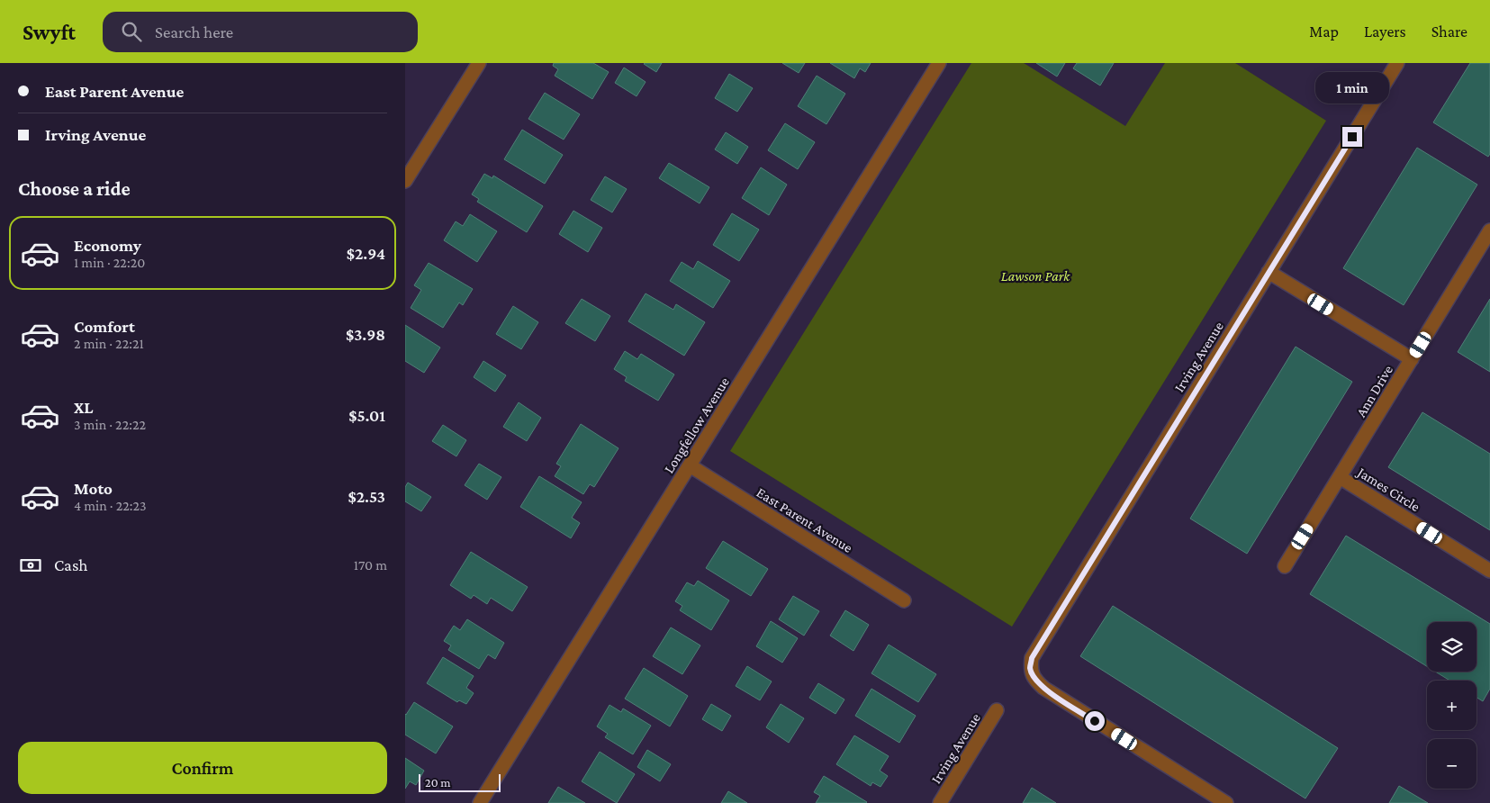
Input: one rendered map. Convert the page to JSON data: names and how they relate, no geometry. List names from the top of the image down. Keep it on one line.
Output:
{"streets":{"street":["Irving Avenue","Ann Drive","Longfellow Avenue","James Circle","East Parent Avenue"]},"crossings":[["Ann Drive","James Circle"],["Longfellow Avenue","East Parent Avenue"]],"parks":["Lawson Park"],"scale_bar":"20 m","page":{"header":"Swyft","search":"Search here","nav":["Map","Layers","Share"],"banner":["East Parent Avenue","Irving Avenue"],"bubble":"1 min","heading":"Choose a ride","list":[{"name":"Economy","note":"1 min · 22:20","value":"$2.94"},{"name":"Comfort","note":"2 min · 22:21","value":"$3.98"},{"name":"XL","note":"3 min · 22:22","value":"$5.01"},{"name":"Moto","note":"4 min · 22:23","value":"$2.53"}],"pay":["Cash","170 m"],"map_buttons":["+","−"],"buttons":"Confirm","scale":"20 m"}}
